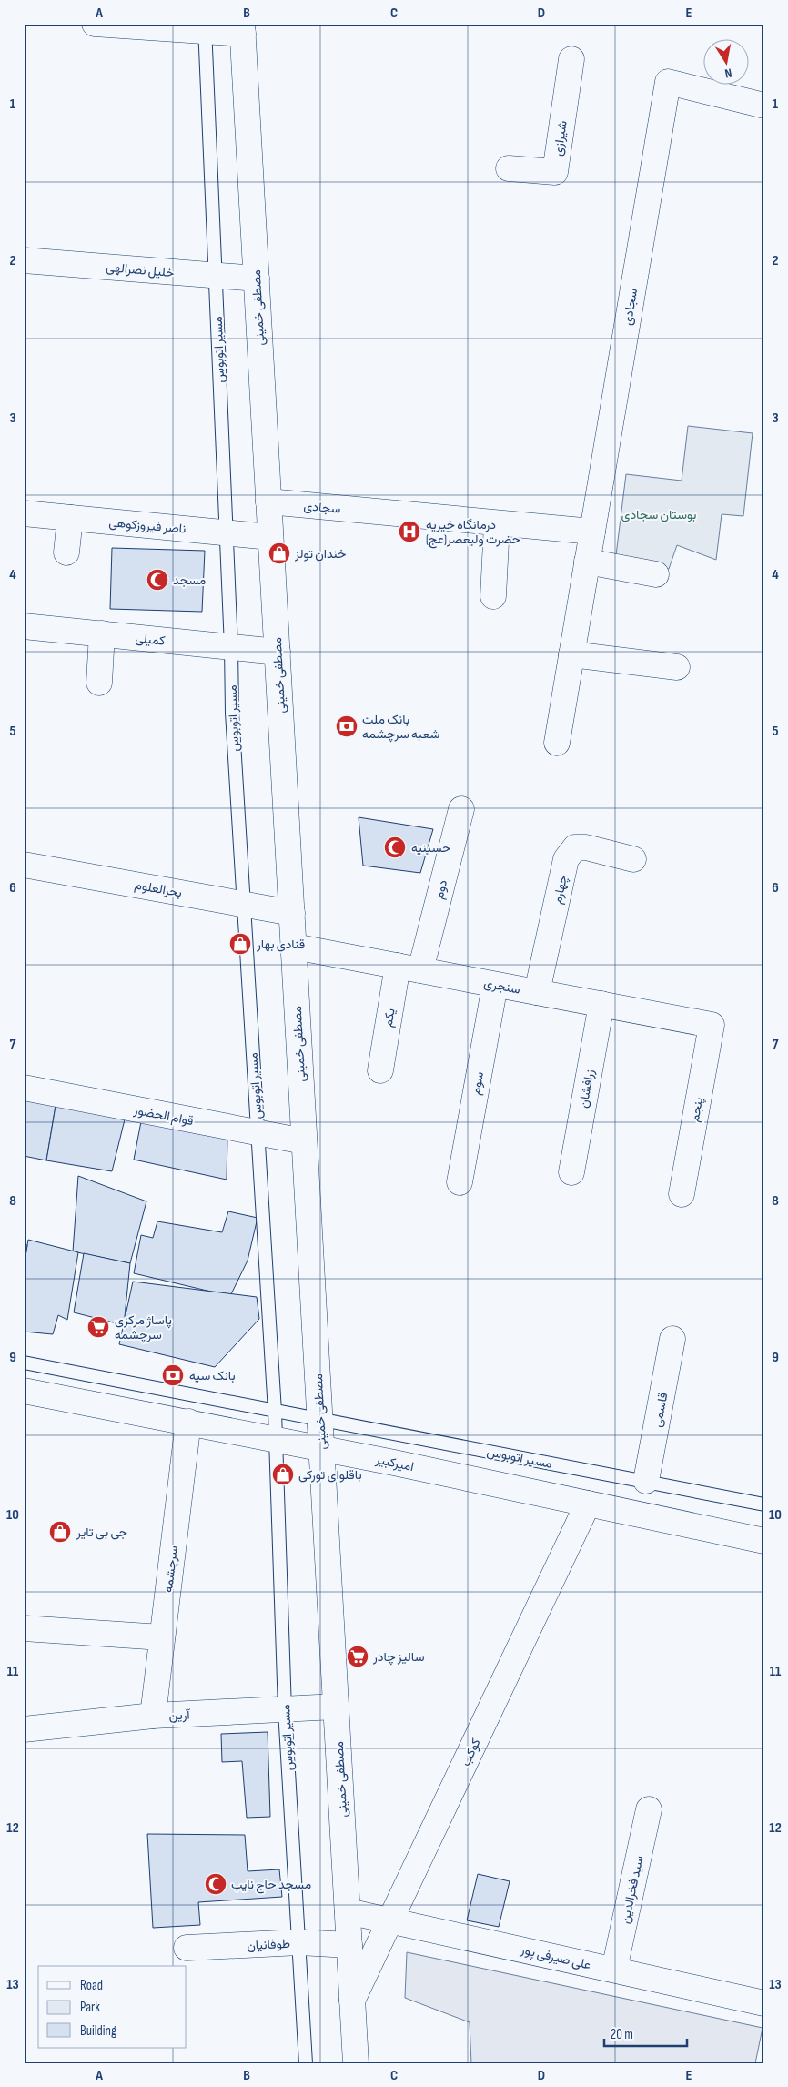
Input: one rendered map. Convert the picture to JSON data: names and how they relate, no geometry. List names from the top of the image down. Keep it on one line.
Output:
{"streets":{"street":["شیرازی","خلیل نصرالهی","سجادی","مصطفی خمینی","ناصر فیروزکوهی","کمیلی","بحرالعلوم","دوم","چهارم","سنجری","یکم","سوم","زرافشان","پنجم","قوام الحضور","قاسمی","امیرکبیر","سرچشمه","آرین","کوکب","سید فخرالدین","طوفانیان","علی صیرفی پور"],"lane":["مسیر اتوبوس"]},"crossings":[["خلیل نصرالهی","مصطفی خمینی"],["خلیل نصرالهی","مسیر اتوبوس"],["سجادی","مصطفی خمینی"],["مصطفی خمینی","مسیر اتوبوس"],["مصطفی خمینی","ناصر فیروزکوهی"],["مصطفی خمینی","کمیلی"],["مصطفی خمینی","بحرالعلوم"],["مصطفی خمینی","سنجری"],["مصطفی خمینی","قوام الحضور"],["مصطفی خمینی","امیرکبیر"],["مصطفی خمینی","آرین"],["مصطفی خمینی","کوکب"],["مصطفی خمینی","طوفانیان"],["مصطفی خمینی","علی صیرفی پور"],["مسیر اتوبوس","ناصر فیروزکوهی"],["مسیر اتوبوس","کمیلی"],["مسیر اتوبوس","بحرالعلوم"],["مسیر اتوبوس","قوام الحضور"],["مسیر اتوبوس","قاسمی"],["مسیر اتوبوس","امیرکبیر"],["مسیر اتوبوس","آرین"],["مسیر اتوبوس","طوفانیان"],["دوم","سنجری"],["دوم","یکم"],["چهارم","سنجری"],["سنجری","یکم"],["سنجری","سوم"],["سنجری","زرافشان"],["سنجری","پنجم"],["امیرکبیر","سرچشمه"],["امیرکبیر","کوکب"],["سرچشمه","آرین"],["کوکب","علی صیرفی پور"],["سید فخرالدین","علی صیرفی پور"]],"parks":["بوستان سجادی"],"places":{"hospital":["درمانگاه خیریه حضرت ولیعصر(عج)"],"shop":["خندان تولز","قنادی بهار","باقلوای تورکی","جی بی تایر"],"mosque":["مسجد","حسینیه","مسجد حاج نایب"],"bank":["بانک ملت شعبه سرچشمه","بانک سپه"],"supermarket":["پاساژ مرکزی سرچشمه","سالیز چادر"]},"legend":["Road","Park","Building"],"scale_bar":"20 m","north":"bottom","grid":{"columns":["A","B","C","D","E"],"rows":["1","2","3","4","5","6","7","8","9","10","11","12","13"]}}
